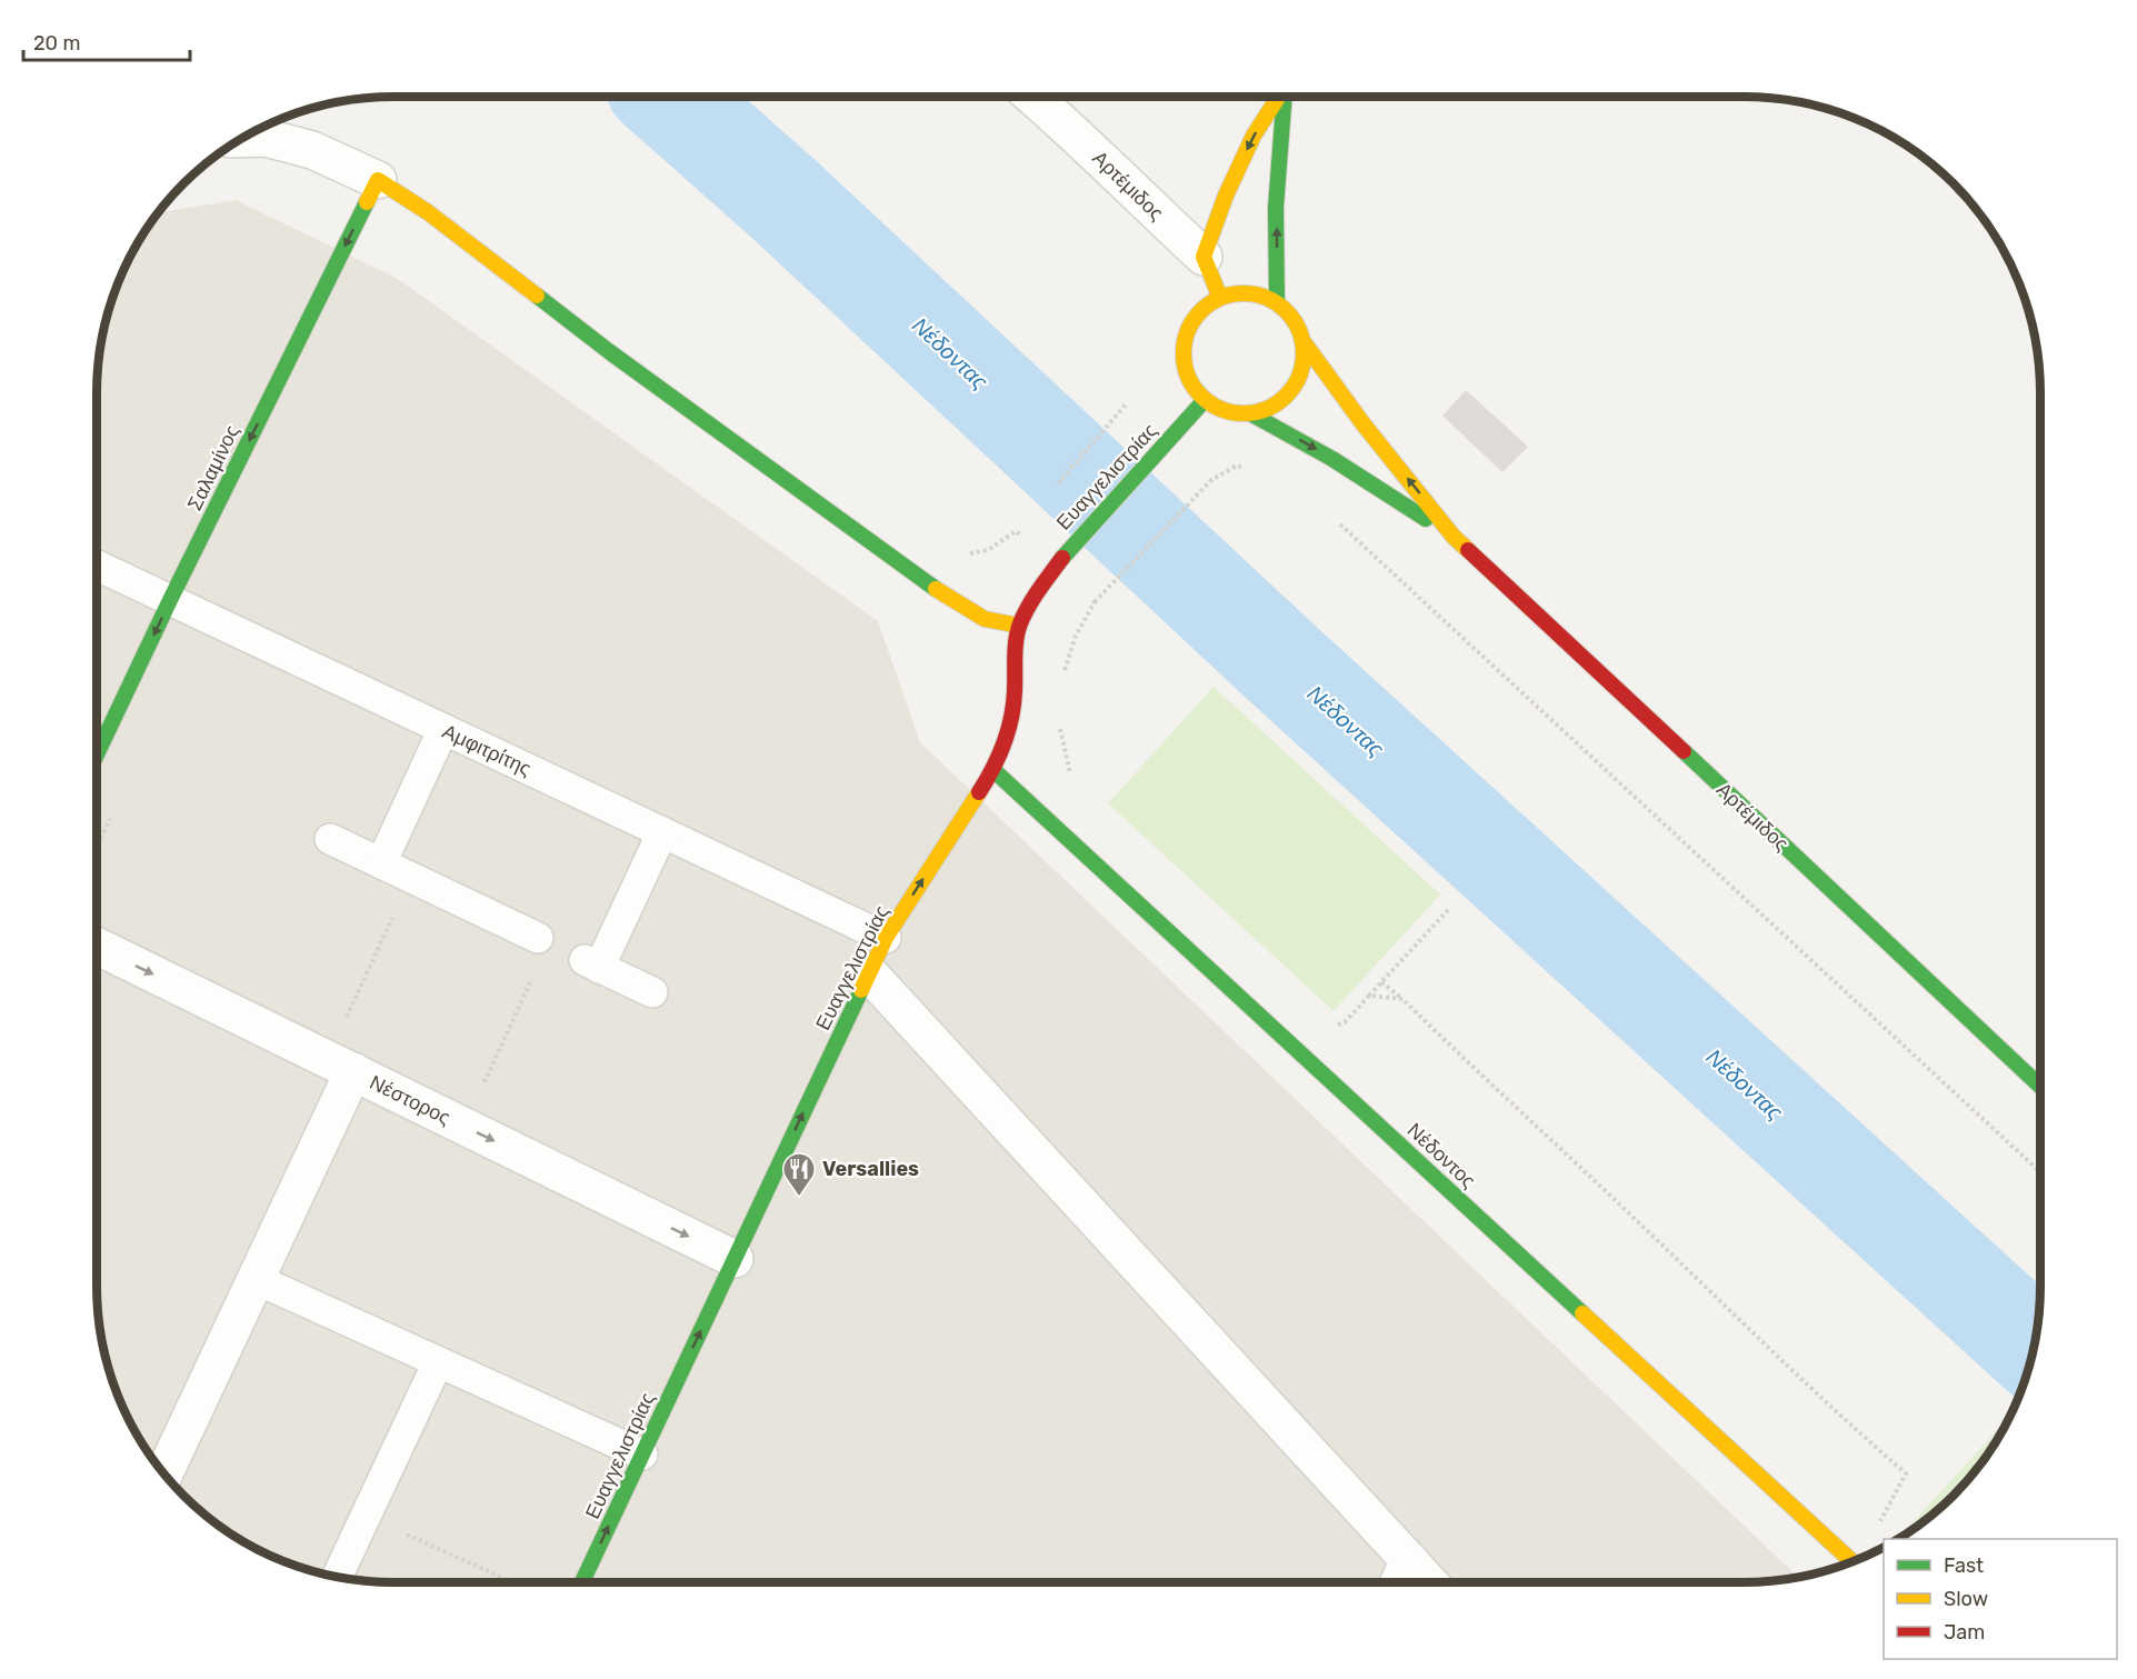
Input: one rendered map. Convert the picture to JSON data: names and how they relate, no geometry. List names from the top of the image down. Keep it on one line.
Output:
{"streets":{"street":["Αρτέμιδος","Σαλαμίνος","Ευαγγελιστρίας","Νέστορος","Νέδοντος"],"lane":["Αμφιτρίτης"]},"crossings":[["Αρτέμιδος","Ευαγγελιστρίας"],["Σαλαμίνος","Αμφιτρίτης"],["Ευαγγελιστρίας","Αμφιτρίτης"],["Ευαγγελιστρίας","Νέστορος"],["Ευαγγελιστρίας","Νέδοντος"]],"one_way":["Σαλαμίνος","Ευαγγελιστρίας","Νέστορος"],"water":["Νέδoντας"],"places":{"restaurant":["Versallies"]},"legend":["Fast","Slow","Jam"],"scale_bar":"20 m"}
